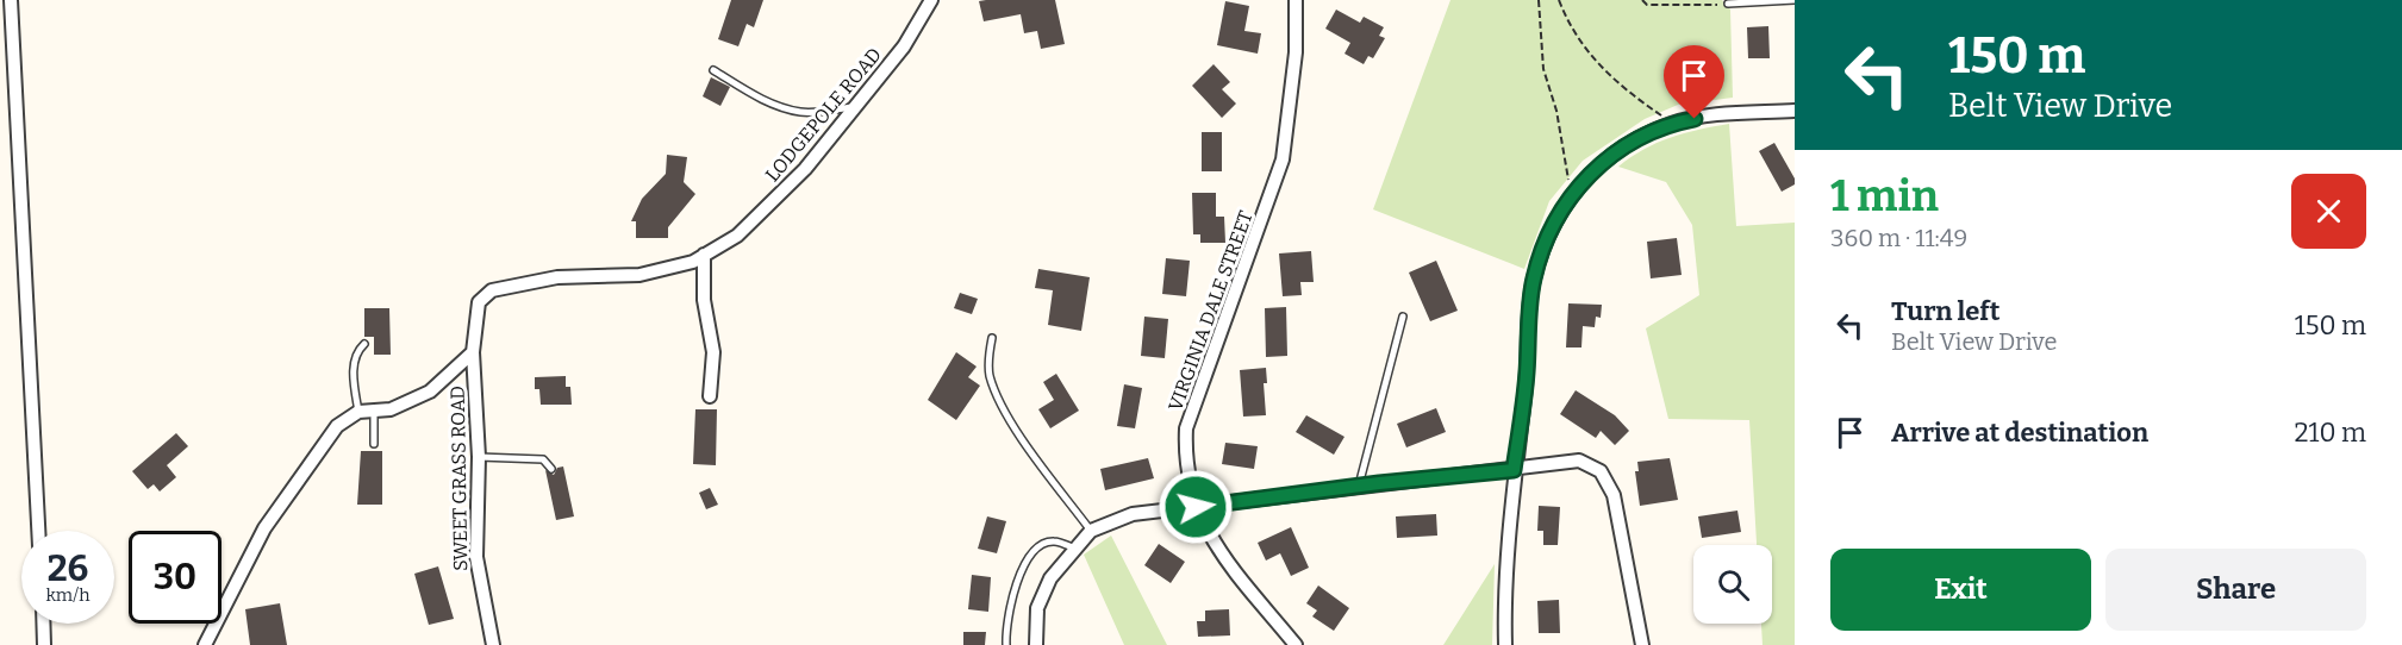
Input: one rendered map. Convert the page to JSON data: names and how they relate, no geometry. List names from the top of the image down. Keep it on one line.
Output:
{"streets":{"street":["LODGEPOLE ROAD","VIRGINIA DALE STREET","SWEET GRASS ROAD"]},"crossings":[["LODGEPOLE ROAD","SWEET GRASS ROAD"]],"page":{"turn":["150 m","Belt View Drive"],"heading":["1 min","360 m · 11:49"],"list":[{"name":"Turn left","note":"Belt View Drive","value":"150 m"},{"name":"Arrive at destination","value":"210 m"}],"speed":"26 km/h","limit":"30","buttons":["Exit","Share"]}}
